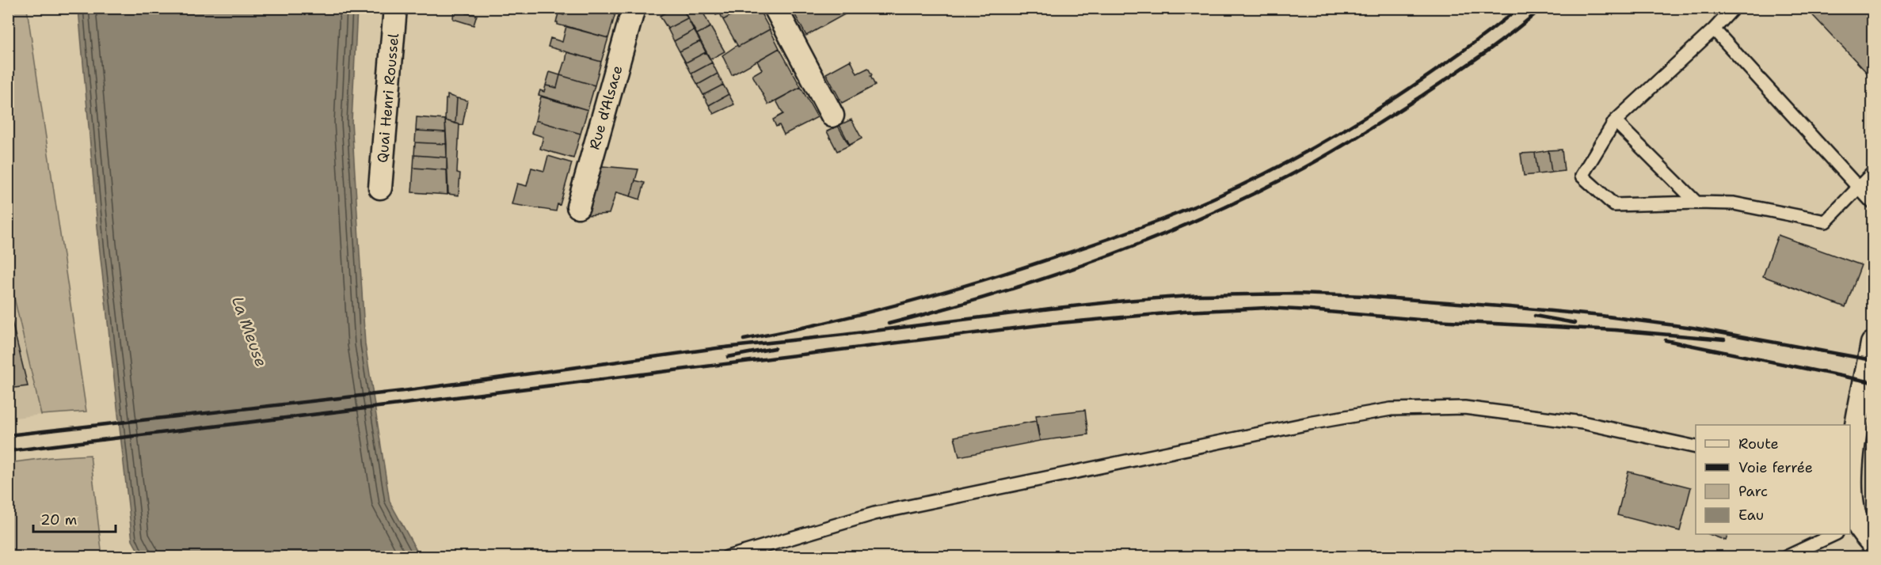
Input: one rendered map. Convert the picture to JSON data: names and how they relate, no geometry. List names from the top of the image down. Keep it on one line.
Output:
{"streets":{"street":["Quai Henri Roussel","Rue d'Alsace"]},"water":["La Meuse"],"legend":["Route","Voie ferrée","Parc","Eau"],"scale_bar":"20 m"}
